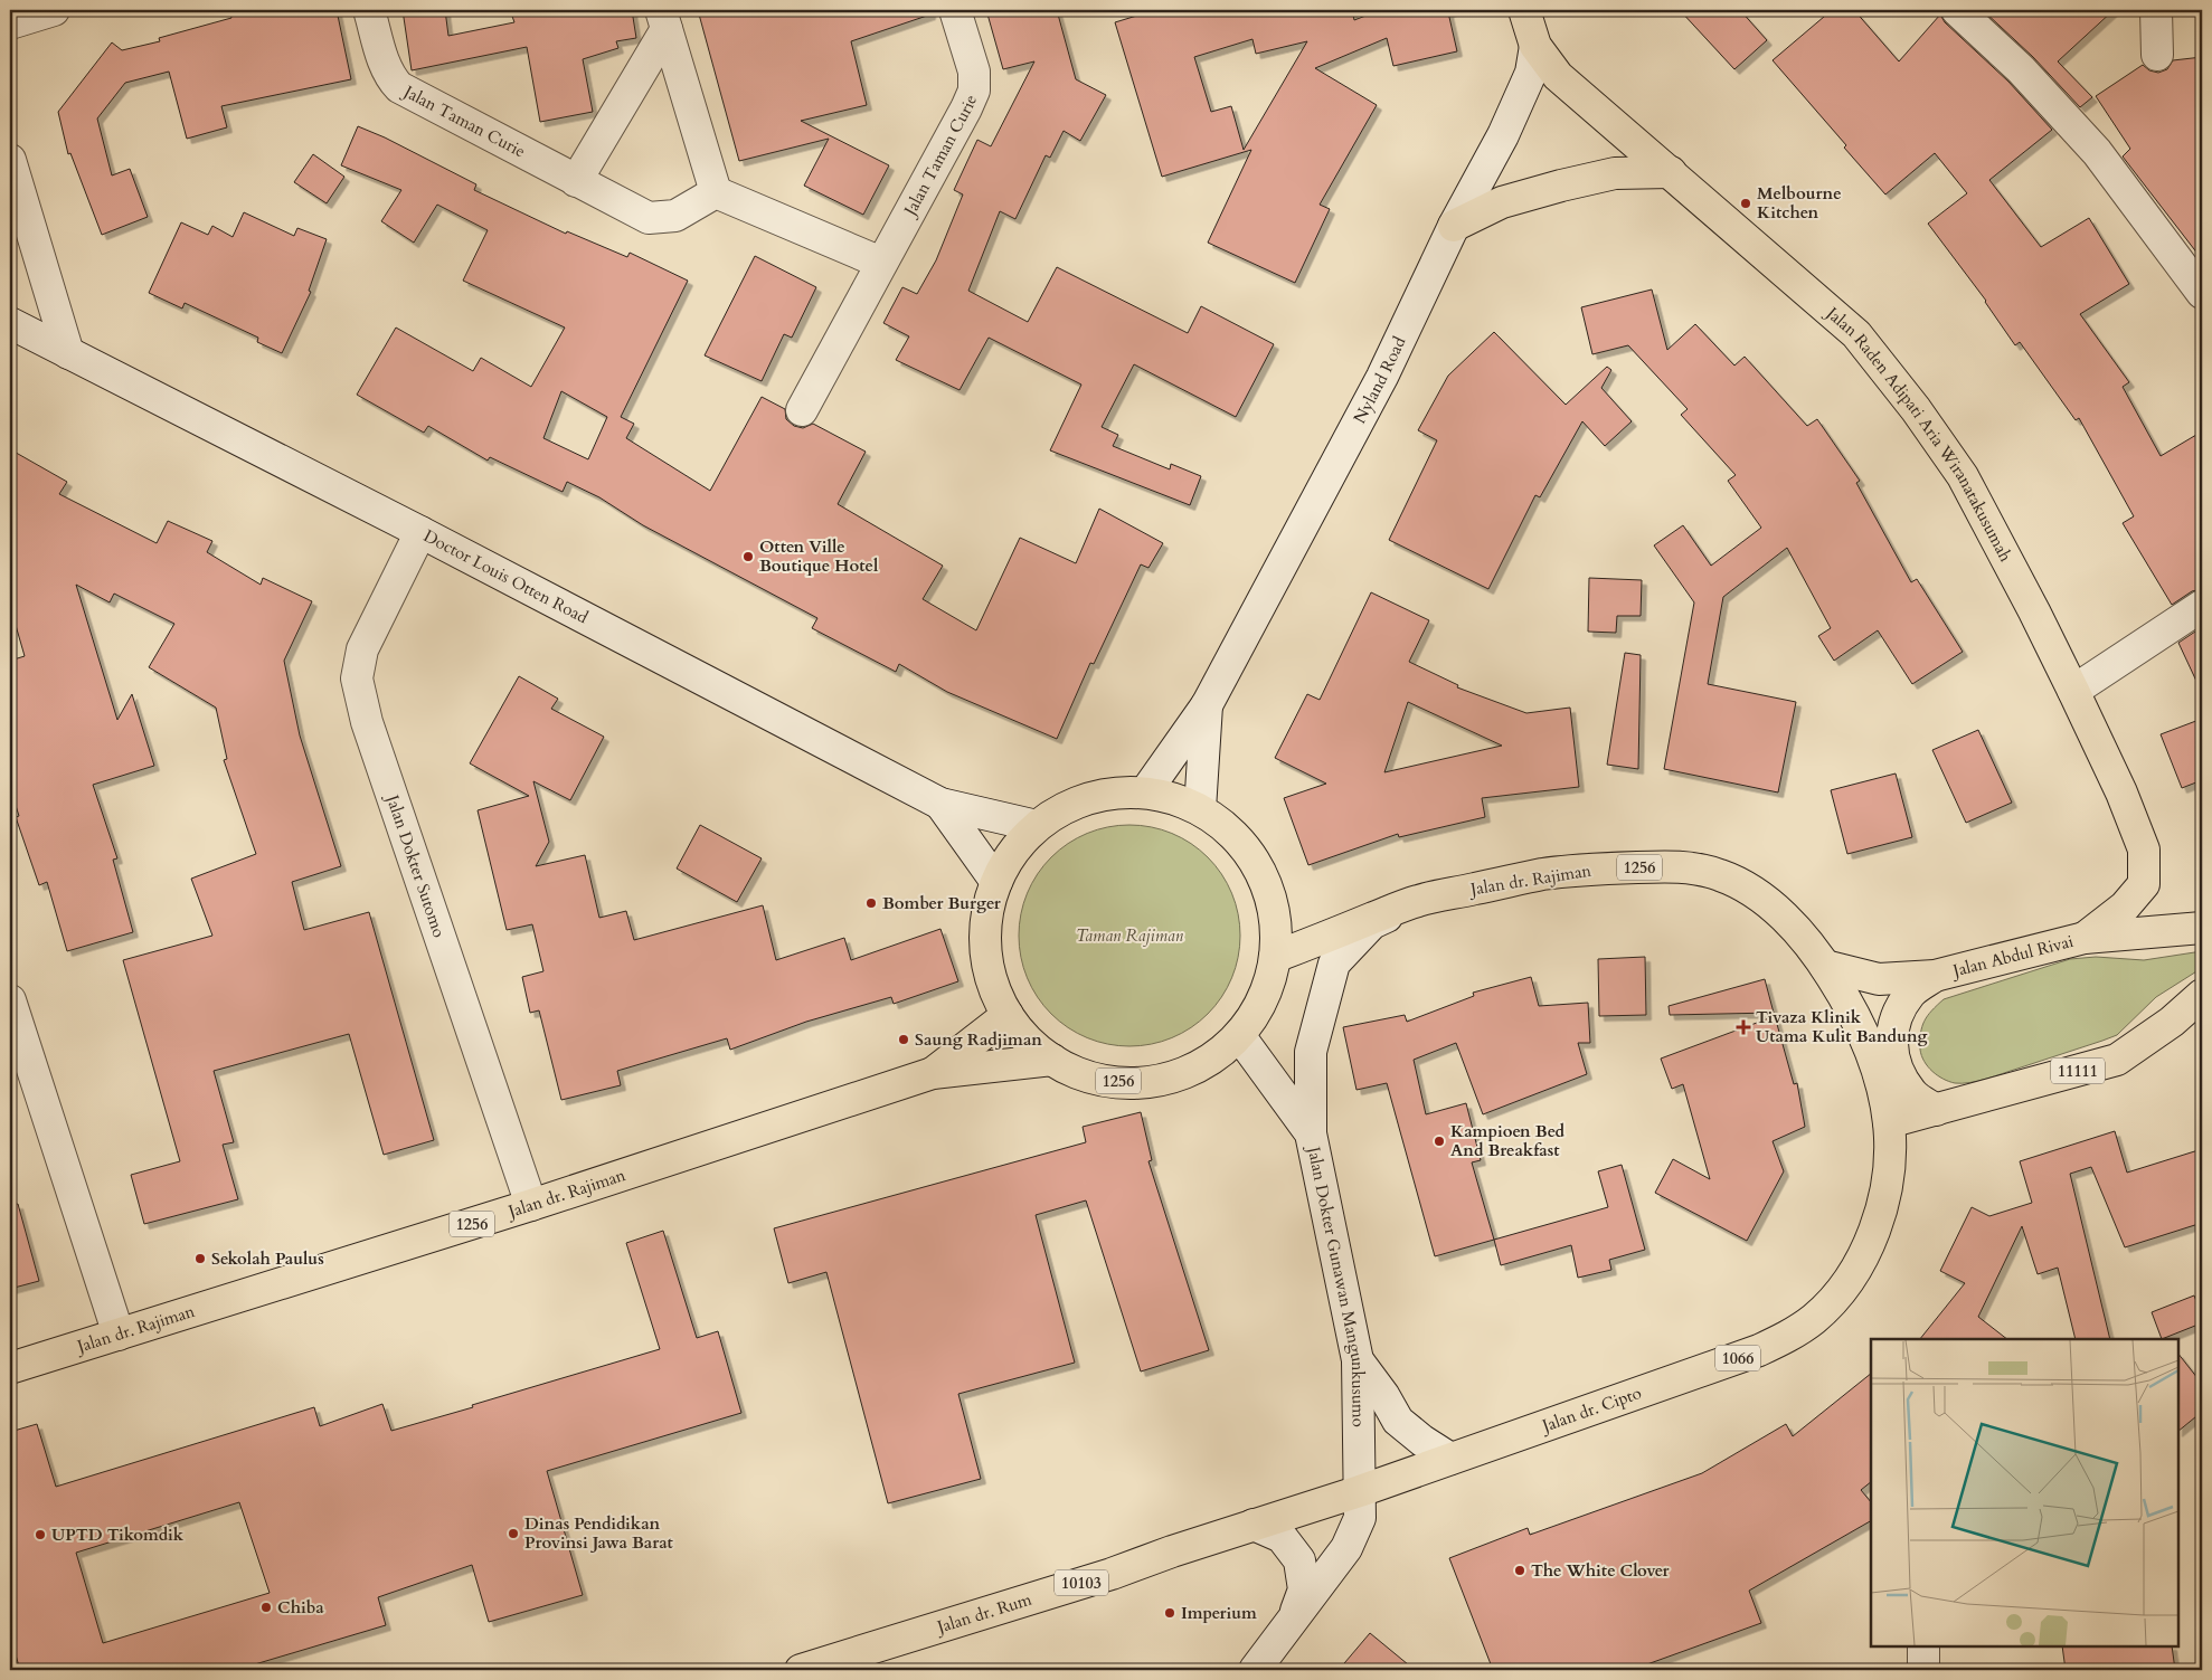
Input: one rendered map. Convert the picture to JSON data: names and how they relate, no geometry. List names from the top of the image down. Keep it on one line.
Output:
{"streets":{"main road":["Jalan Taman Curie","Nyland Road","Jalan Raden Adipati Aria Wiranatakusumah","Doctor Louis Otten Road","Jalan Dokter Sutomo","1256","Jalan dr. Rajiman","Jalan Abdul Rivai","11111","Jalan Dokter Gunawan Mangunkusumo","1066","Jalan dr. Cipto","10103","Jalan dr. Rum"]},"crossings":[["Nyland Road","Jalan Raden Adipati Aria Wiranatakusumah"],["Nyland Road","1256"],["Jalan Raden Adipati Aria Wiranatakusumah","Jalan Abdul Rivai"],["Doctor Louis Otten Road","Jalan Dokter Sutomo"],["Doctor Louis Otten Road","1256"],["Jalan Dokter Sutomo","Jalan dr. Rajiman"],["1256","Jalan dr. Rajiman"],["1256","Jalan Dokter Gunawan Mangunkusumo"],["Jalan dr. Rajiman","Jalan Abdul Rivai"],["Jalan dr. Rajiman","11111"],["Jalan dr. Rajiman","Jalan dr. Cipto"],["11111","Jalan dr. Cipto"],["Jalan Dokter Gunawan Mangunkusumo","Jalan dr. Cipto"],["Jalan Dokter Gunawan Mangunkusumo","Jalan dr. Rum"],["Jalan dr. Cipto","Jalan dr. Rum"]],"parks":["Taman Rajiman"],"places":{"other":["Melbourne Kitchen","Otten Ville Boutique Hotel","Bomber Burger","Saung Radjiman","Kampioen Bed And Breakfast","Sekolah Paulus","Dinas Pendidikan Provinsi Jawa Barat","UPTD Tikomdik","The White Clover","Chiba","Imperium"],"health":["Tivaza Klinik Utama Kulit Bandung"]}}
